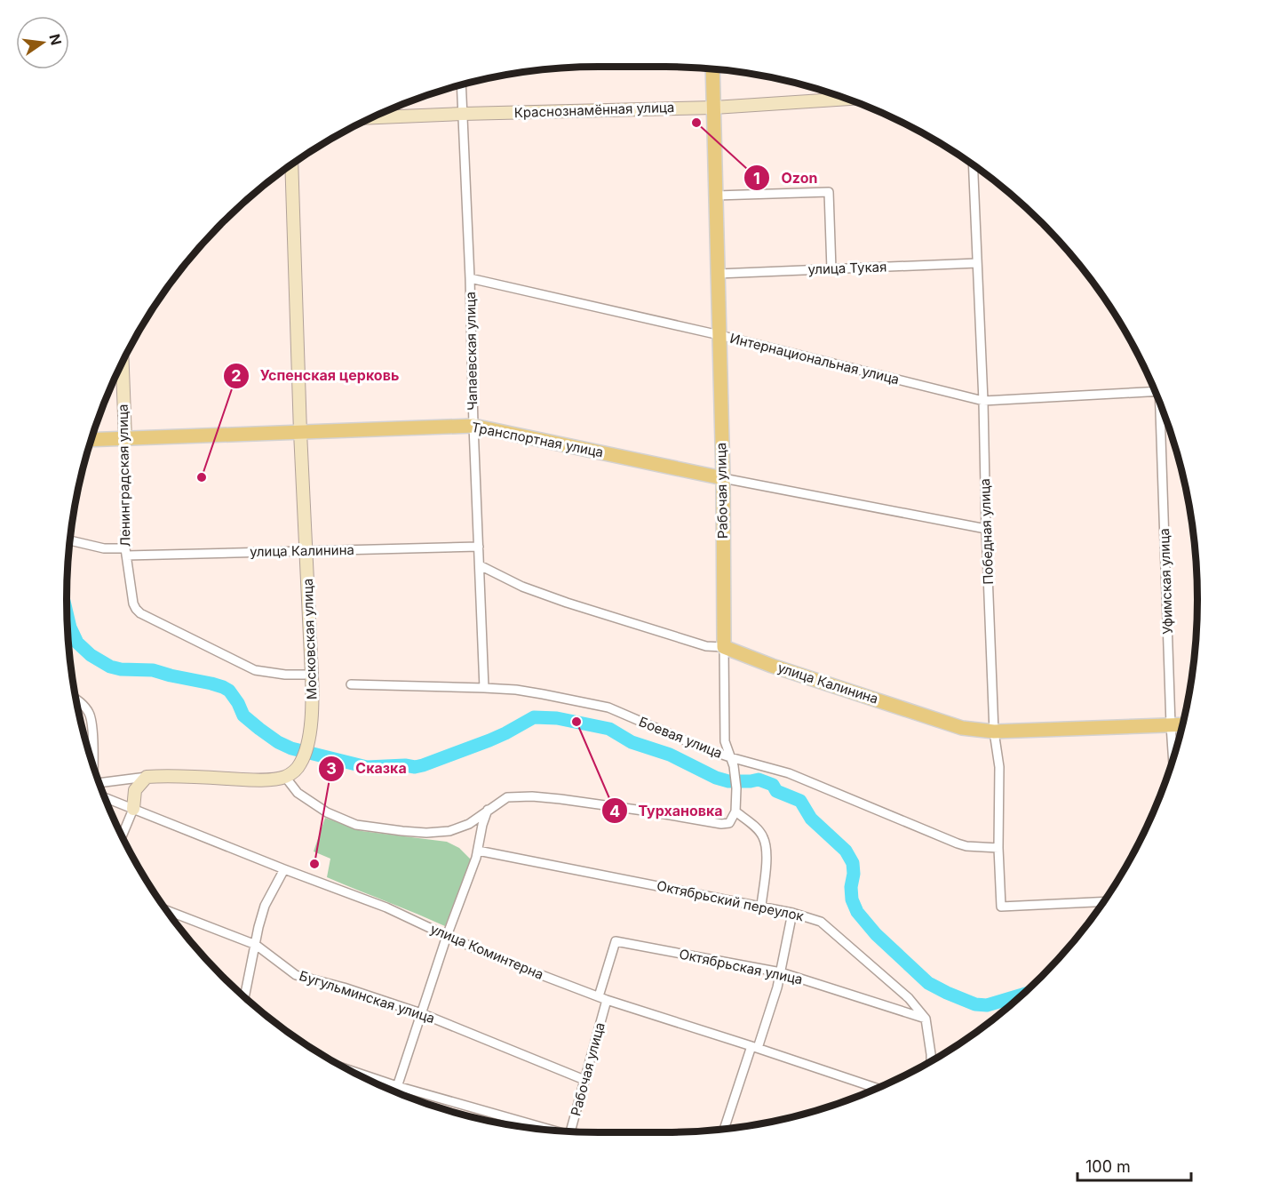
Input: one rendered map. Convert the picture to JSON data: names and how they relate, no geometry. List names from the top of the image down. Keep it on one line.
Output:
{"streets":{"main road":["Транспортная улица","Рабочая улица","улица Калинина"],"street":["Краснознамённая улица","улица Тукая","Чапаевская улица","Интернациональная улица","Ленинградская улица","Победная улица","Уфимская улица","Московская улица","Боевая улица","Октябрьский переулок","улица Коминтерна","Октябрьская улица","Бугульминская улица"]},"crossings":[["Краснознамённая улица","Чапаевская улица"],["Краснознамённая улица","Рабочая улица"],["улица Тукая","Рабочая улица"],["улица Тукая","Победная улица"],["Чапаевская улица","Интернациональная улица"],["Чапаевская улица","Транспортная улица"],["Чапаевская улица","улица Калинина"],["Чапаевская улица","Боевая улица"],["Интернациональная улица","Рабочая улица"],["Интернациональная улица","Победная улица"],["Транспортная улица","Ленинградская улица"],["Транспортная улица","Рабочая улица"],["Транспортная улица","Победная улица"],["Транспортная улица","Московская улица"],["Ленинградская улица","улица Калинина"],["Ленинградская улица","Московская улица"],["Рабочая улица","улица Калинина"],["Рабочая улица","Боевая улица"],["Рабочая улица","улица Коминтерна"],["Рабочая улица","Октябрьская улица"],["Рабочая улица","Бугульминская улица"],["Победная улица","улица Калинина"],["Победная улица","Боевая улица"],["улица Калинина","Уфимская улица"],["улица Калинина","Московская улица"],["Октябрьский переулок","Октябрьская улица"]],"places":["Ozon","Успенская церковь","Турхановка","Сказка"],"scale_bar":"100 m","north":"right"}
